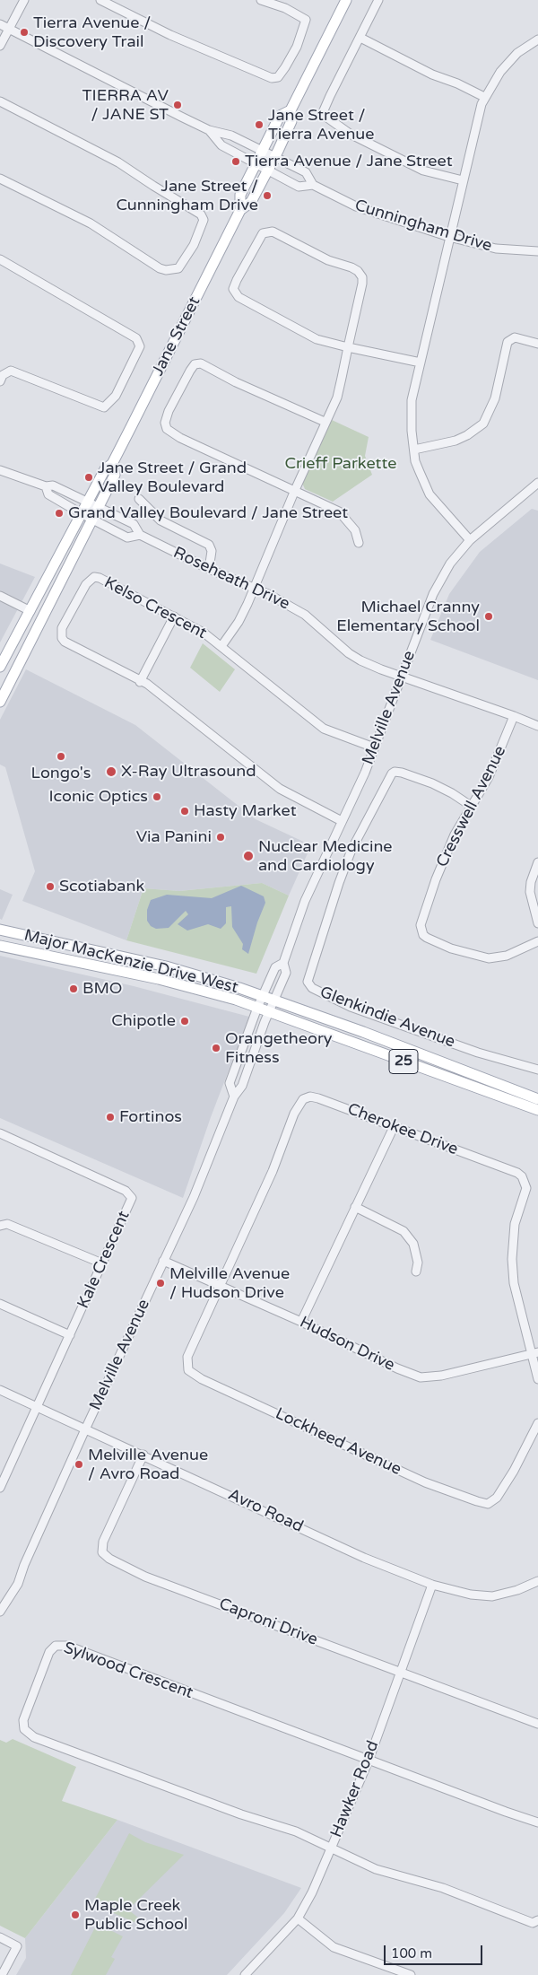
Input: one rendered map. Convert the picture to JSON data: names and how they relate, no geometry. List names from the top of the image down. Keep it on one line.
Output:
{"streets":{"main road":["Jane Street","Major MacKenzie Drive West","25"],"street":["Cunningham Drive","Roseheath Drive","Kelso Crescent","Melville Avenue","Cresswell Avenue","Glenkindie Avenue","Cherokee Drive","Kale Crescent","Hudson Drive","Lockheed Avenue","Avro Road","Caproni Drive","Sylwood Crescent","Hawker Road"]},"crossings":[["Cunningham Drive","Jane Street"],["Jane Street","Roseheath Drive"],["Roseheath Drive","Melville Avenue"],["Roseheath Drive","Cresswell Avenue"],["Kelso Crescent","Melville Avenue"],["Melville Avenue","Major MacKenzie Drive West"],["Melville Avenue","Hudson Drive"],["Melville Avenue","Avro Road"],["Cresswell Avenue","Glenkindie Avenue"],["Cherokee Drive","Hudson Drive"],["Cherokee Drive","Lockheed Avenue"],["Kale Crescent","Avro Road"],["Hudson Drive","Lockheed Avenue"],["Avro Road","Caproni Drive"],["Avro Road","Hawker Road"],["Caproni Drive","Hawker Road"],["Sylwood Crescent","Hawker Road"]],"parks":["Crieff Parkette"],"places":["Tierra Avenue / Discovery Trail","TIERRA AV / JANE ST","Jane Street / Tierra Avenue","Tierra Avenue / Jane Street","Jane Street / Cunningham Drive","Jane Street / Grand Valley Boulevard","Grand Valley Boulevard / Jane Street","Michael Cranny Elementary School","Longo's","X-Ray Ultrasound","Iconic Optics","Hasty Market","Via Panini","Nuclear Medicine and Cardiology","Scotiabank","BMO","Chipotle","Orangetheory Fitness","Fortinos","Melville Avenue / Hudson Drive","Melville Avenue / Avro Road","Maple Creek Public School"],"scale_bar":"100 m"}
